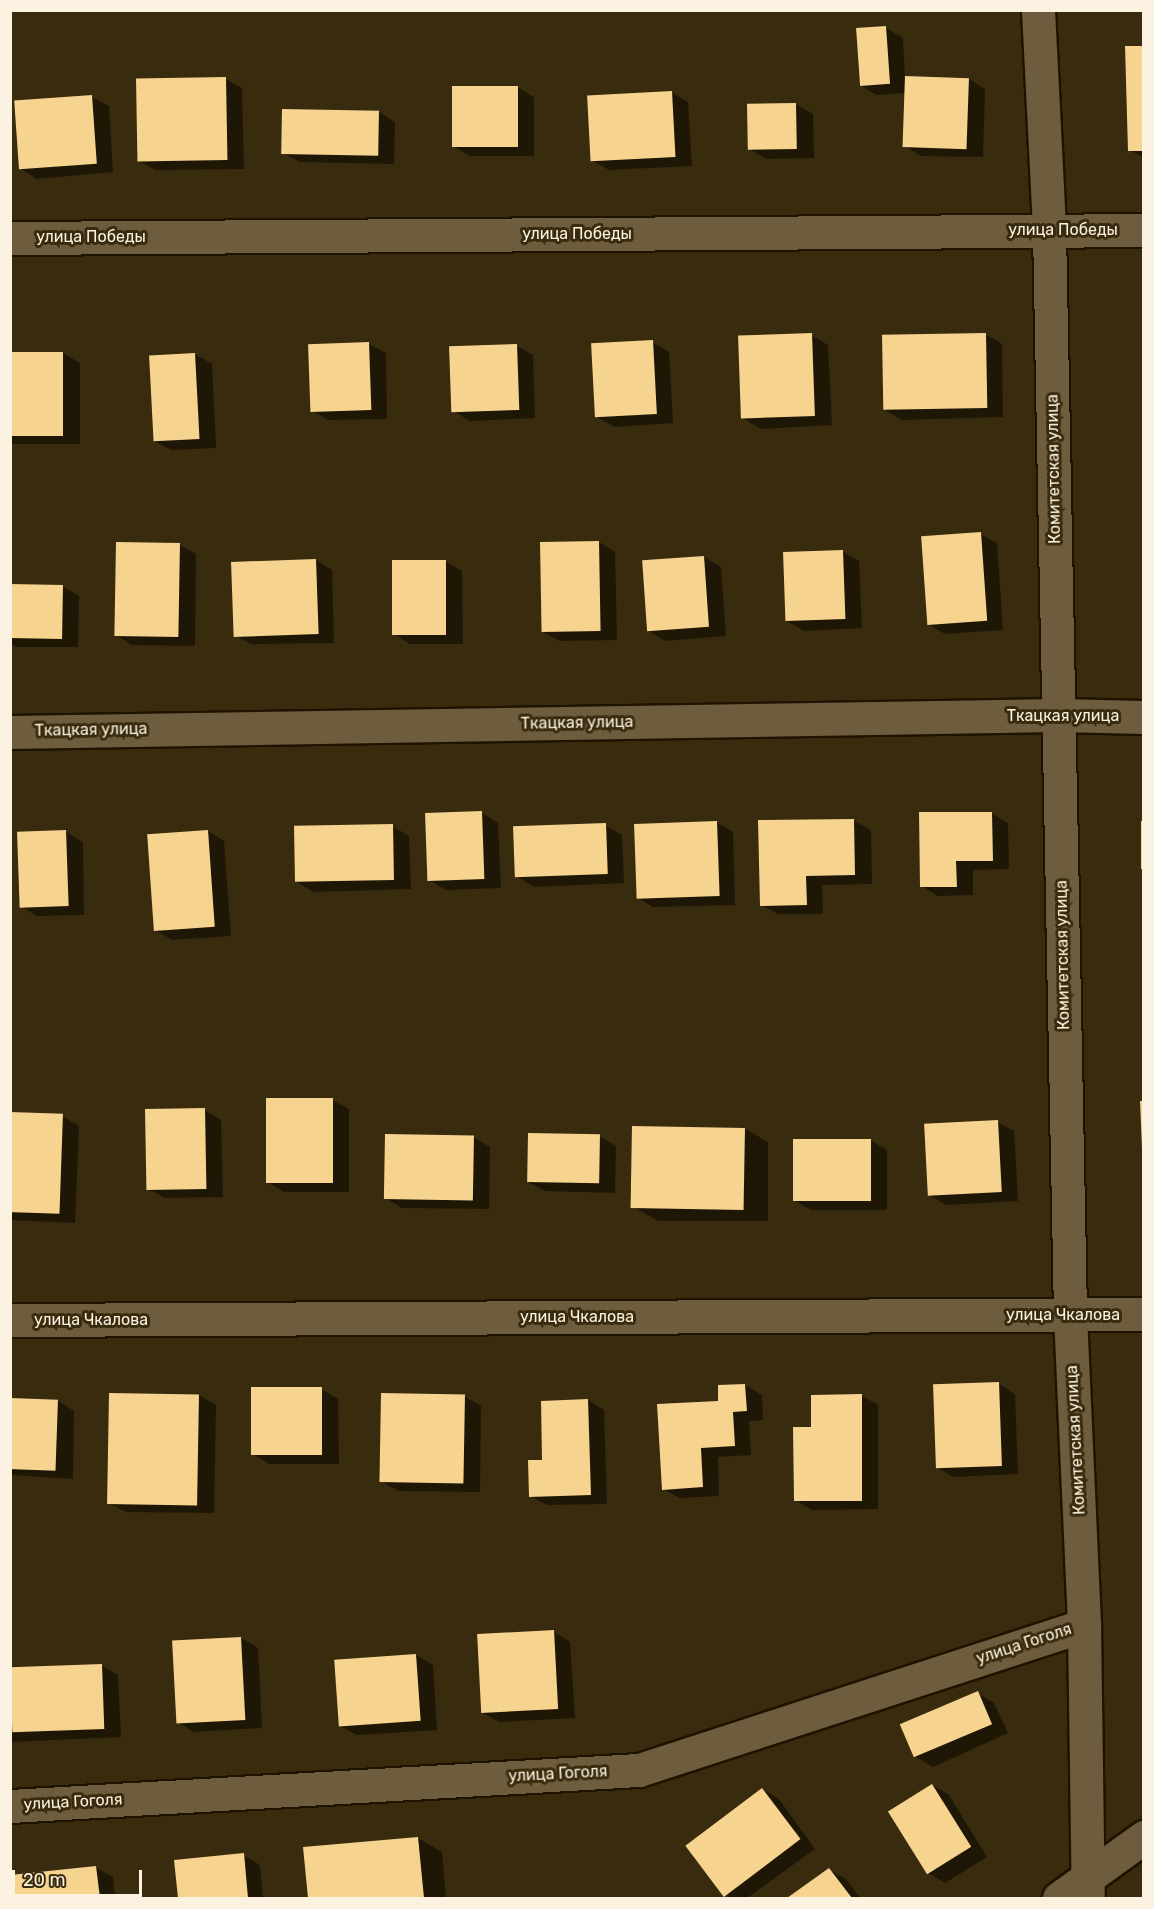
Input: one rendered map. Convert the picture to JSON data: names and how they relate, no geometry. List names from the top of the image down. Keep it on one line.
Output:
{"streets":{"street":["улица Победы","Комитетская улица","Ткацкая улица","улица Чкалова","улица Гоголя"]},"crossings":[["улица Победы","Комитетская улица"],["Комитетская улица","Ткацкая улица"],["Комитетская улица","улица Чкалова"],["Комитетская улица","улица Гоголя"]],"scale_bar":"20 m"}
